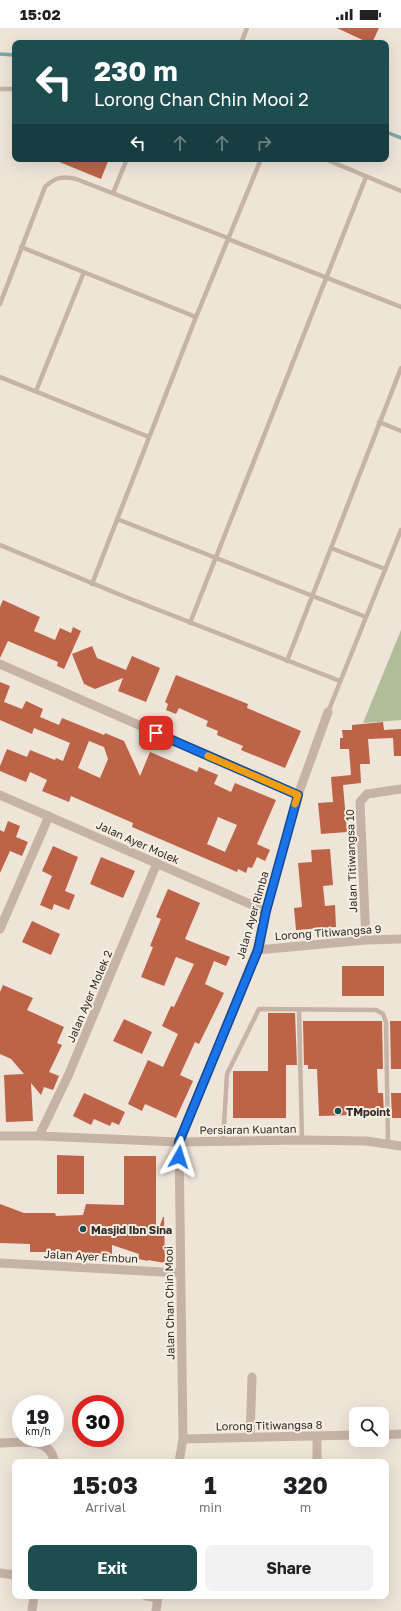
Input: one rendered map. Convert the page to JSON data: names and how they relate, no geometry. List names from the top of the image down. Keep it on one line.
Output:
{"streets":{"street":["Jalan Ayer Molek","Jalan Titiwangsa 10","Jalan Ayer Rimba","Lorong Titiwangsa 9","Jalan Ayer Molek 2","Persiaran Kuantan","Jalan Ayer Embun","Jalan Chan Chin Mooi","Lorong Titiwangsa 8"]},"crossings":[["Jalan Ayer Molek","Jalan Ayer Rimba"],["Jalan Ayer Molek","Jalan Ayer Molek 2"],["Jalan Titiwangsa 10","Lorong Titiwangsa 9"],["Jalan Ayer Rimba","Lorong Titiwangsa 9"],["Jalan Ayer Rimba","Persiaran Kuantan"],["Jalan Ayer Rimba","Jalan Chan Chin Mooi"],["Jalan Ayer Molek 2","Persiaran Kuantan"],["Persiaran Kuantan","Jalan Chan Chin Mooi"],["Jalan Ayer Embun","Jalan Chan Chin Mooi"],["Jalan Chan Chin Mooi","Lorong Titiwangsa 8"]],"places":["TMpoint","Masjid Ibn Sina"],"page":{"status":"15:02","turn":["230 m","Lorong Chan Chin Mooi 2"],"speed":"19 km/h","limit":"30","eta":["15:03","Arrival","1","min","320","m"],"buttons":["Exit","Share"]}}
